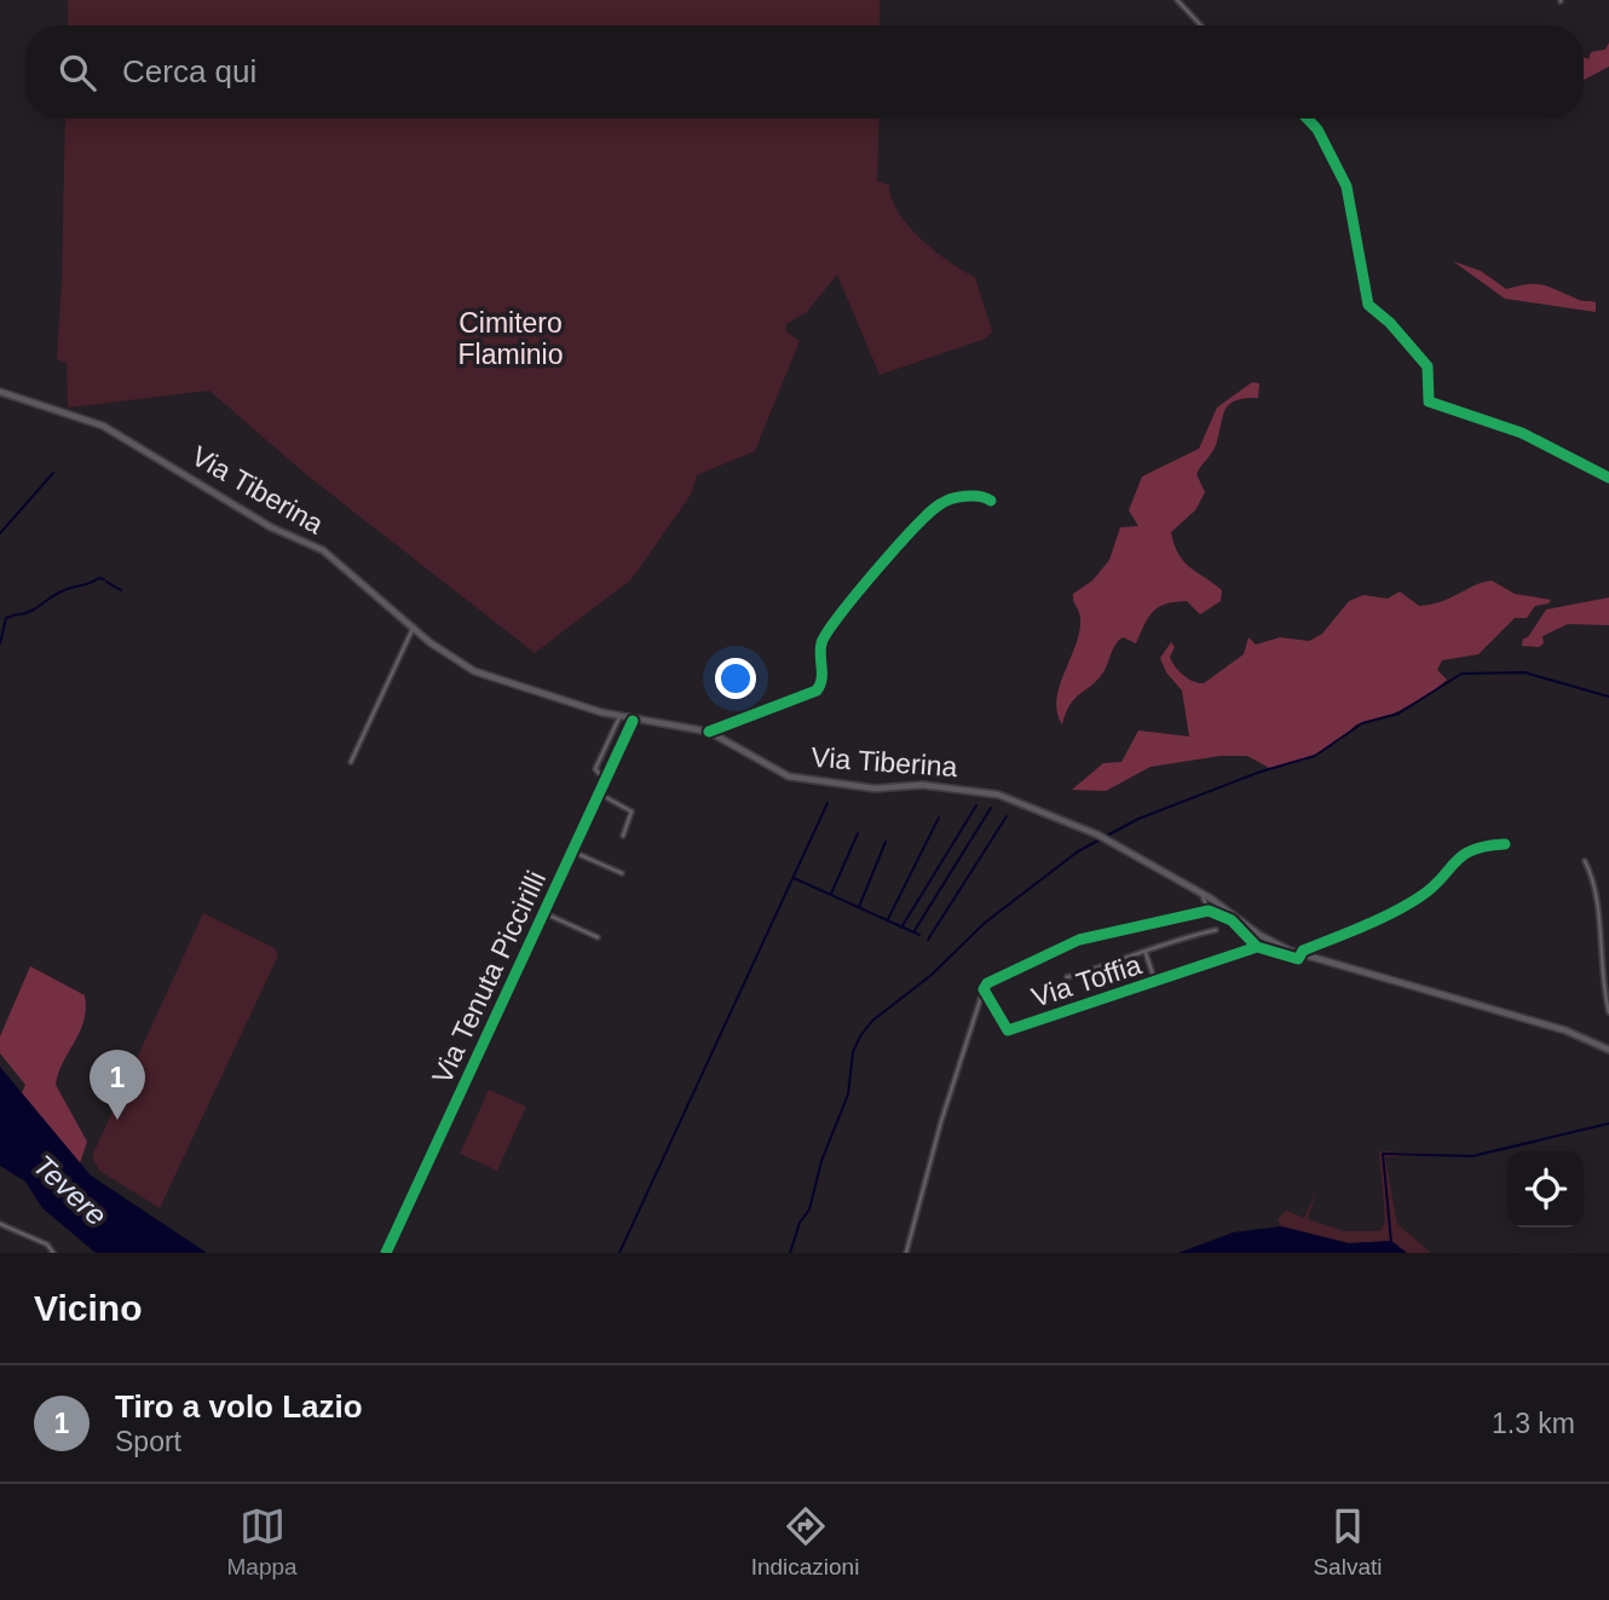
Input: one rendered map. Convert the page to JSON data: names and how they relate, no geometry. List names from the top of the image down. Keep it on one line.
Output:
{"streets":{"main road":["Via Tiberina"],"street":["Via Tenuta Piccirilli","Via Toffia"]},"crossings":[["Via Tiberina","Via Tenuta Piccirilli"]],"water":["Tevere"],"parks":["Cimitero Flaminio"],"page":{"search":"Cerca qui","pins":"1","heading":"Vicino","list":[{"mark":"1","name":"Tiro a volo Lazio","note":"Sport","value":"1.3 km"}],"nav":["Mappa","Indicazioni","Salvati"]}}
